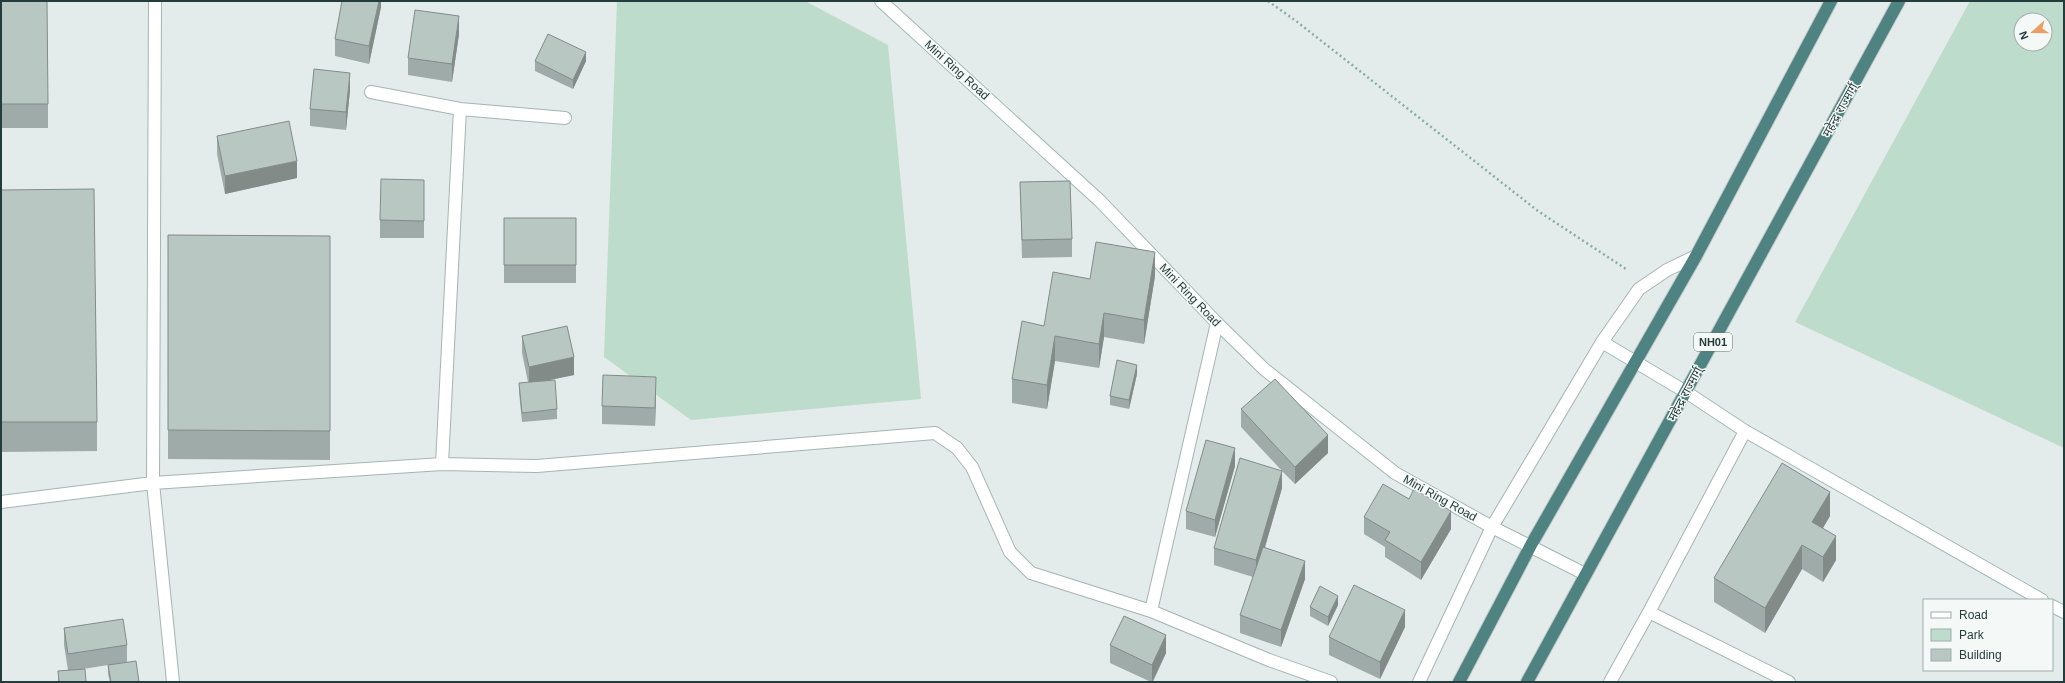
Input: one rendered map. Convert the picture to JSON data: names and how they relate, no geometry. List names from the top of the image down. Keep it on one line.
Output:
{"streets":{"highway":["महेन्द्र राज्मार्ग्","NH01"],"street":["Mini Ring Road"]},"crossings":[["Mini Ring Road","महेन्द्र राज्मार्ग्"]],"legend":["Road","Park","Building"],"north":"left"}
